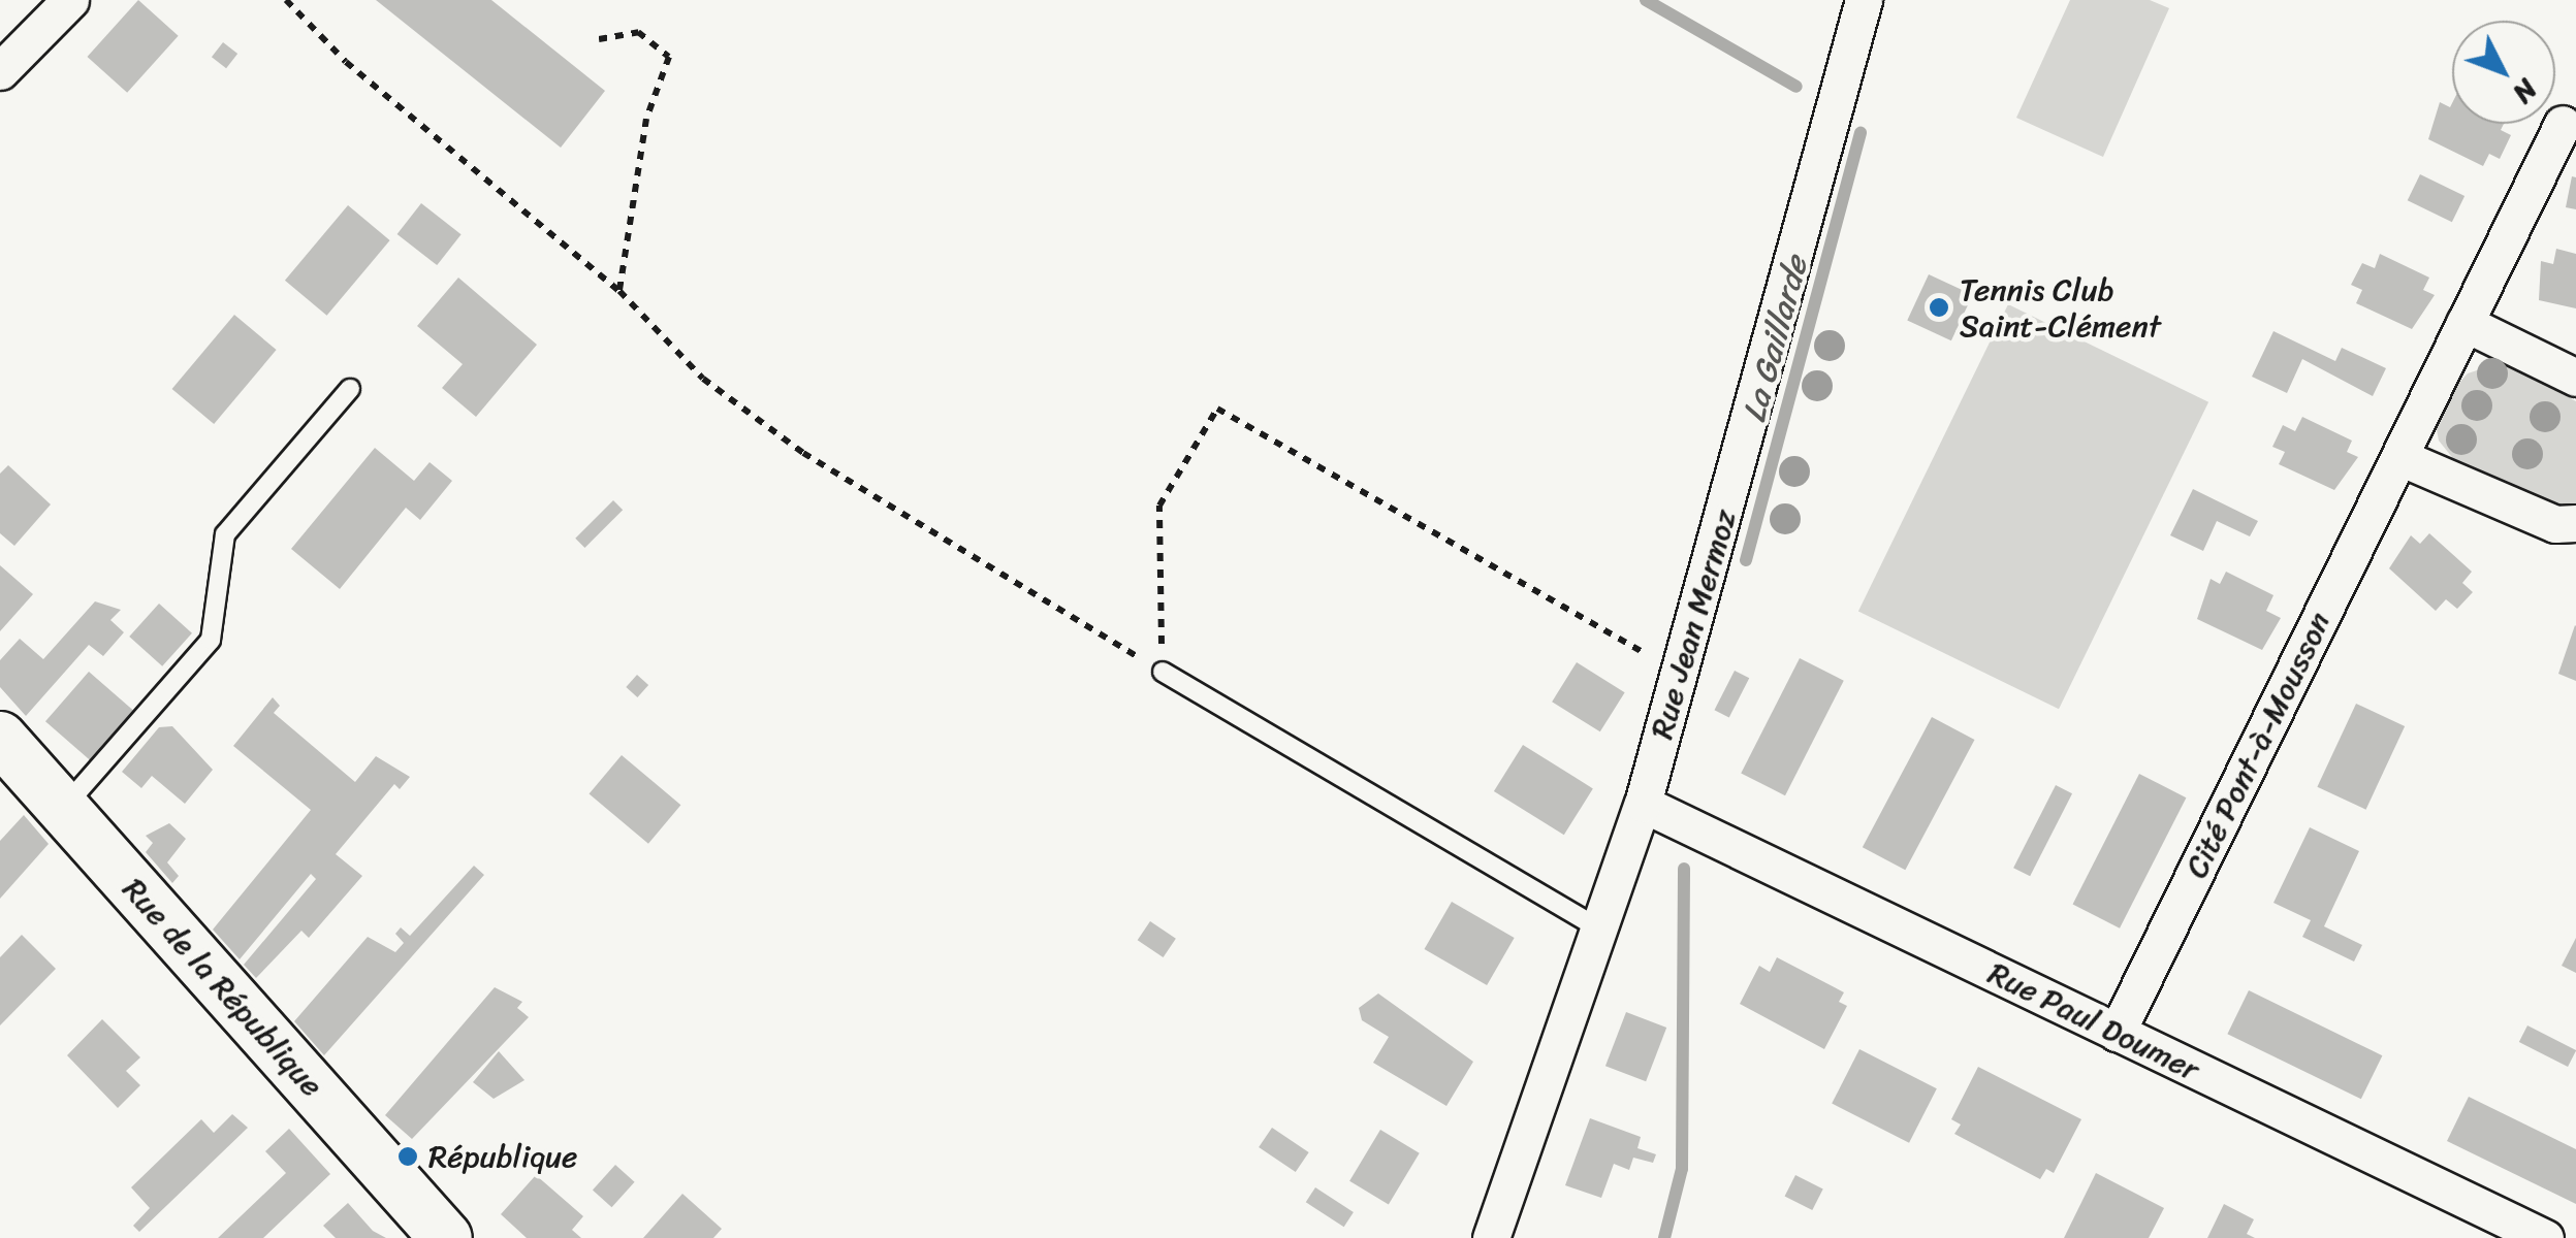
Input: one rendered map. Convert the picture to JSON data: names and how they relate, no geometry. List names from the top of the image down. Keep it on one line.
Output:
{"streets":{"main road":["Rue de la République"],"street":["Rue Jean Mermoz","Cité Pont-à-Mousson","Rue Paul Doumer"]},"crossings":[["Rue Jean Mermoz","Rue Paul Doumer"],["Cité Pont-à-Mousson","Rue Paul Doumer"]],"water":["La Gaillarde"],"places":["Tennis Club Saint-Clément","République"],"north":"bottom right"}
